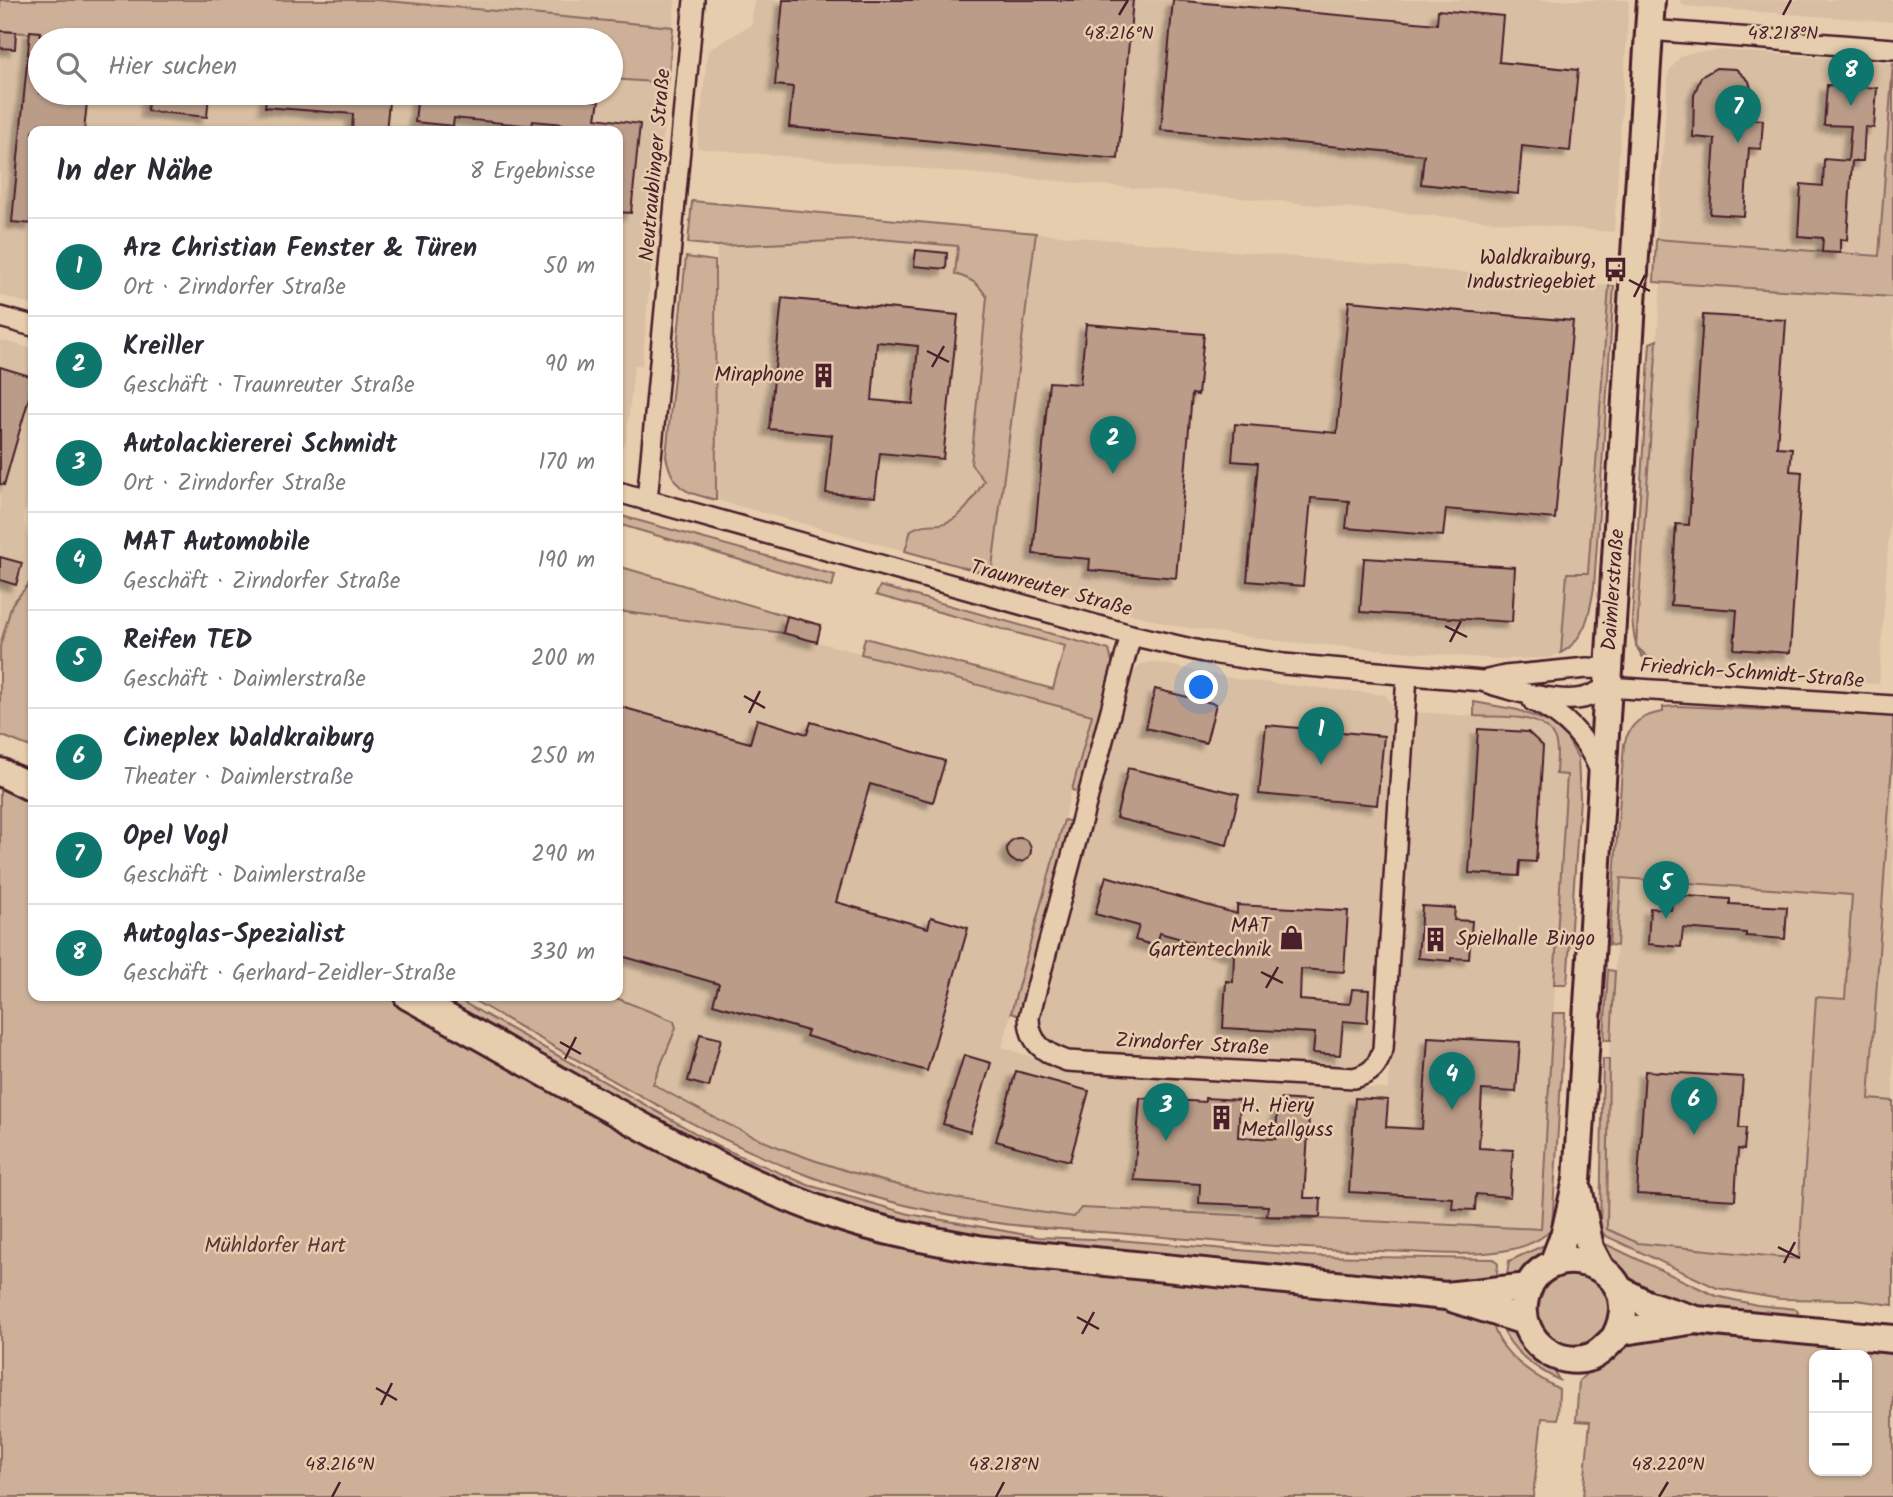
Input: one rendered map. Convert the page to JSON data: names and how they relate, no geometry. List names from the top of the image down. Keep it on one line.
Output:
{"streets":{"main road":["Daimlerstraße"],"street":["Neutraublinger Straße","Traunreuter Straße","Friedrich-Schmidt-Straße","Zirndorfer Straße"]},"crossings":[["Neutraublinger Straße","Traunreuter Straße"],["Traunreuter Straße","Daimlerstraße"],["Traunreuter Straße","Friedrich-Schmidt-Straße"],["Traunreuter Straße","Zirndorfer Straße"],["Daimlerstraße","Friedrich-Schmidt-Straße"]],"parks":["Mühldorfer Hart"],"places":{"bus stop":["Waldkraiburg, Industriegebiet"],"building":["Miraphone","Spielhalle Bingo","H. Hiery Metallguss"],"shop":["MAT Gartentechnik"]},"page":{"search":"Hier suchen","pins":["8","7","2","1","5","4","6","3"],"heading":["In der Nähe","8 Ergebnisse"],"list":[{"mark":"1","name":"Arz Christian Fenster & Türen","note":"Ort · Zirndorfer Straße","value":"50 m"},{"mark":"2","name":"Kreiller","note":"Geschäft · Traunreuter Straße","value":"90 m"},{"mark":"3","name":"Autolackiererei Schmidt","note":"Ort · Zirndorfer Straße","value":"170 m"},{"mark":"4","name":"MAT Automobile","note":"Geschäft · Zirndorfer Straße","value":"190 m"},{"mark":"5","name":"Reifen TED","note":"Geschäft · Daimlerstraße","value":"200 m"},{"mark":"6","name":"Cineplex Waldkraiburg","note":"Theater · Daimlerstraße","value":"250 m"},{"mark":"7","name":"Opel Vogl","note":"Geschäft · Daimlerstraße","value":"290 m"},{"mark":"8","name":"Autoglas-Spezialist","note":"Geschäft · Gerhard-Zeidler-Straße","value":"330 m"}],"map_buttons":["+","−"]},"coordinates":["48.216°N","48.218°N","48.220°N"]}
